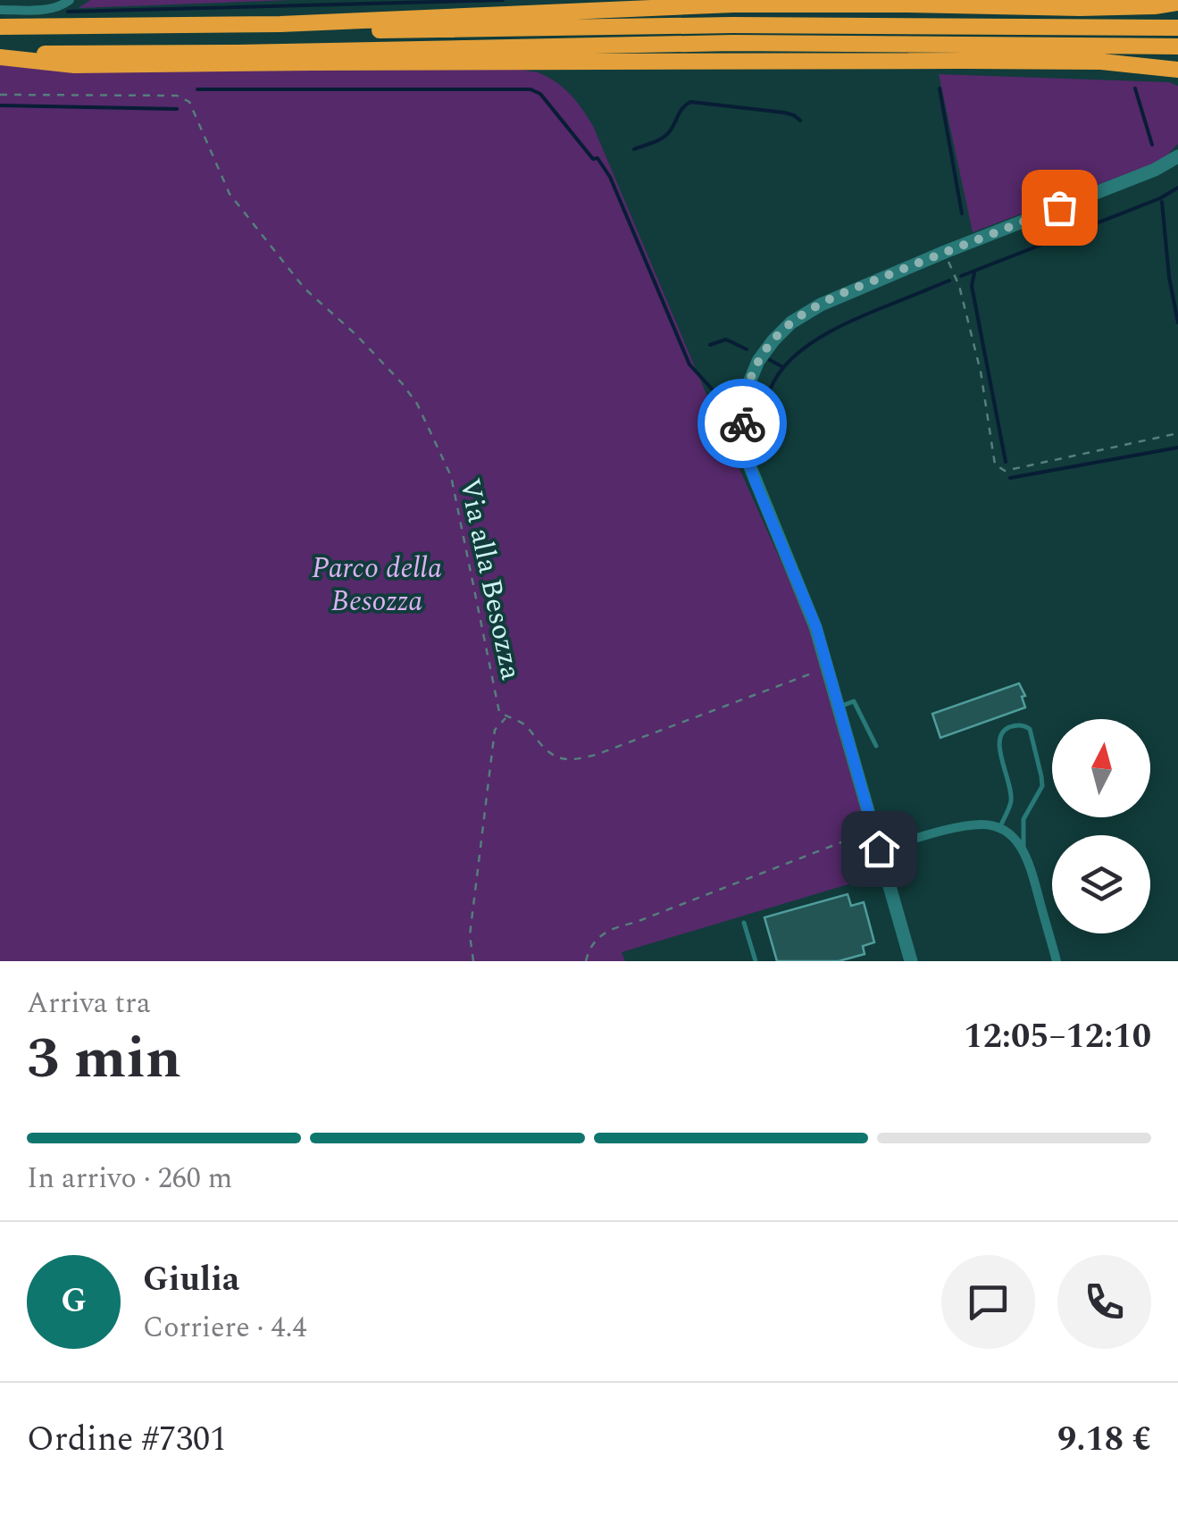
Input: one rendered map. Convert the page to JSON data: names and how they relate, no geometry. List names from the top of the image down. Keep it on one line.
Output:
{"streets":{"path":["Via alla Besozza"]},"parks":["Parco della Besozza"],"north":"top","page":{"heading":["3 min","Arriva tra","12:05–12:10"],"panel":["Giulia","Corriere · 4.4","Ordine #7301","9.18 €"],"bar":"In arrivo · 260 m","round":"G"}}
